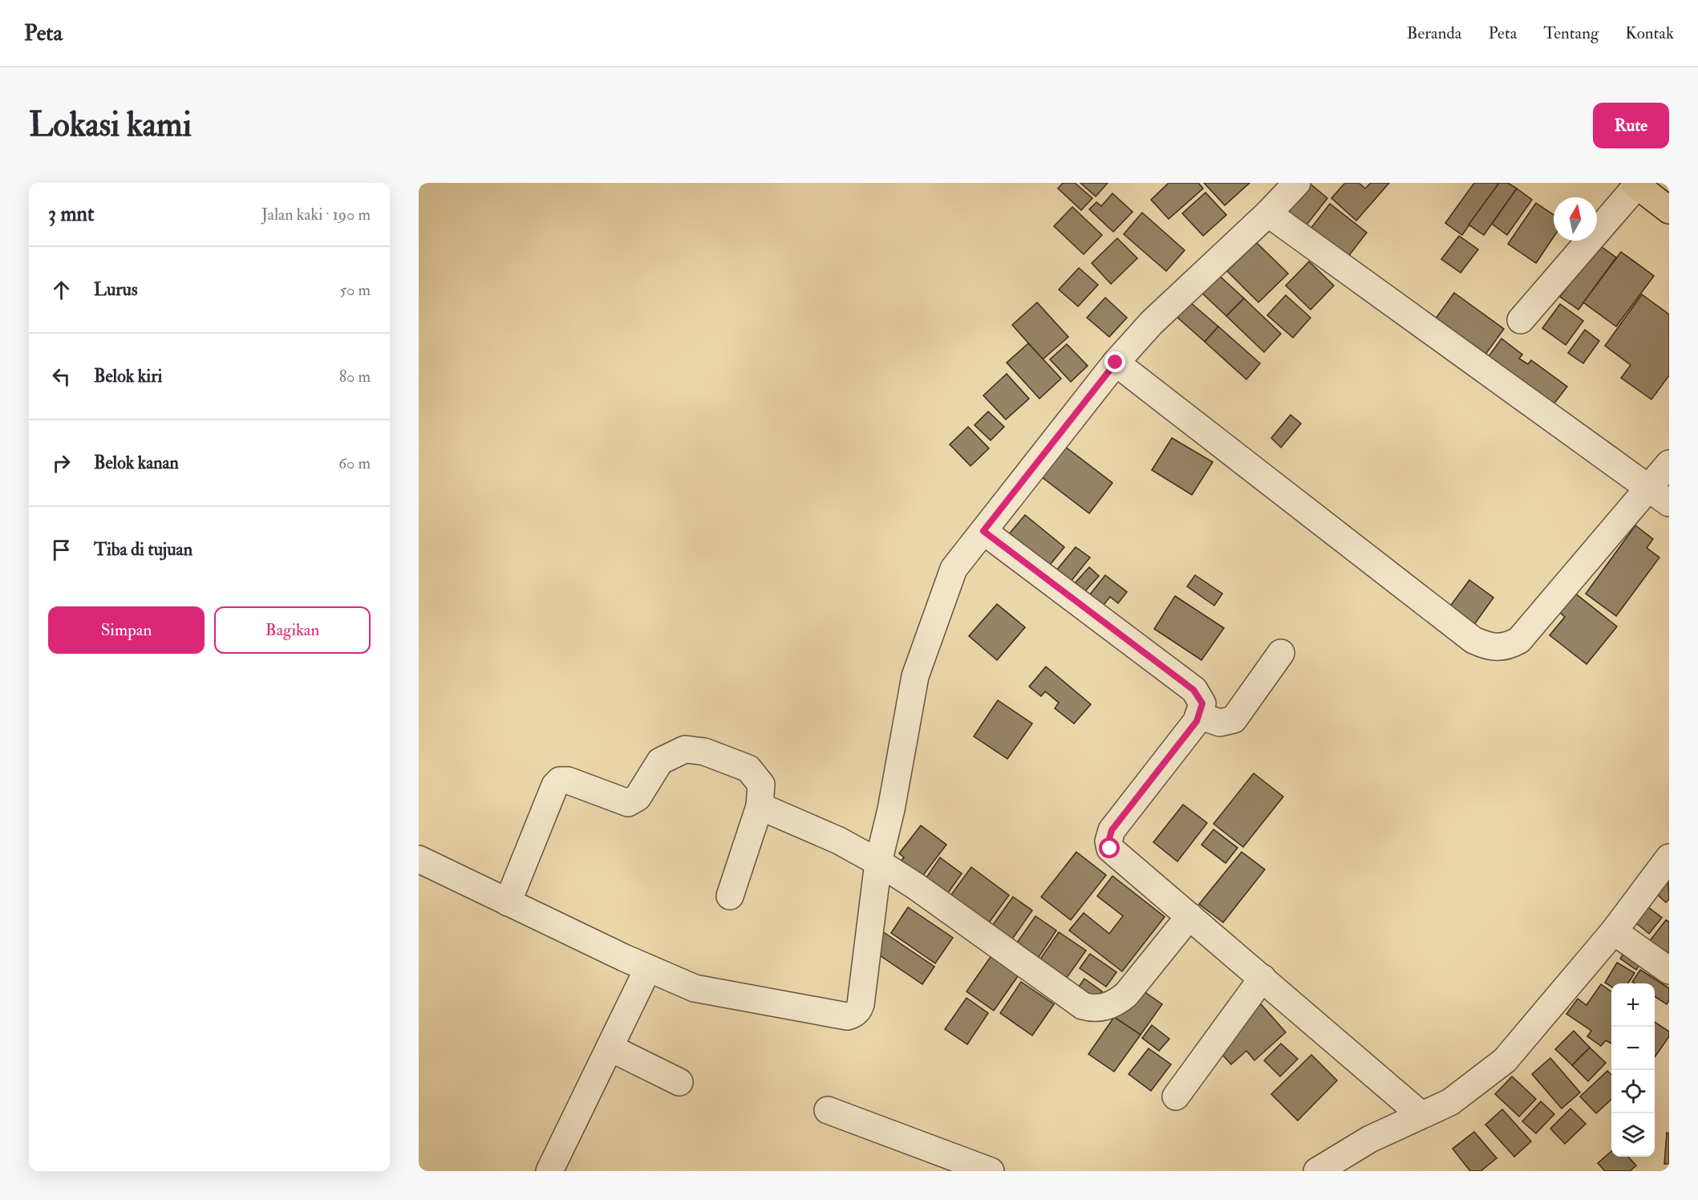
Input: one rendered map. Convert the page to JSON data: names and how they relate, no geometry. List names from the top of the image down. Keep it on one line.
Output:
{"north":"top","page":{"header":"Peta","nav":["Beranda","Peta","Tentang","Kontak"],"buttons":["Rute",["Simpan","Bagikan"]],"title":"Lokasi kami","heading":["3 mnt","Jalan kaki · 190 m"],"list":[["Lurus","50 m"],["Belok kiri","80 m"],["Belok kanan","60 m"],"Tiba di tujuan"],"map_buttons":["+","−"]}}
